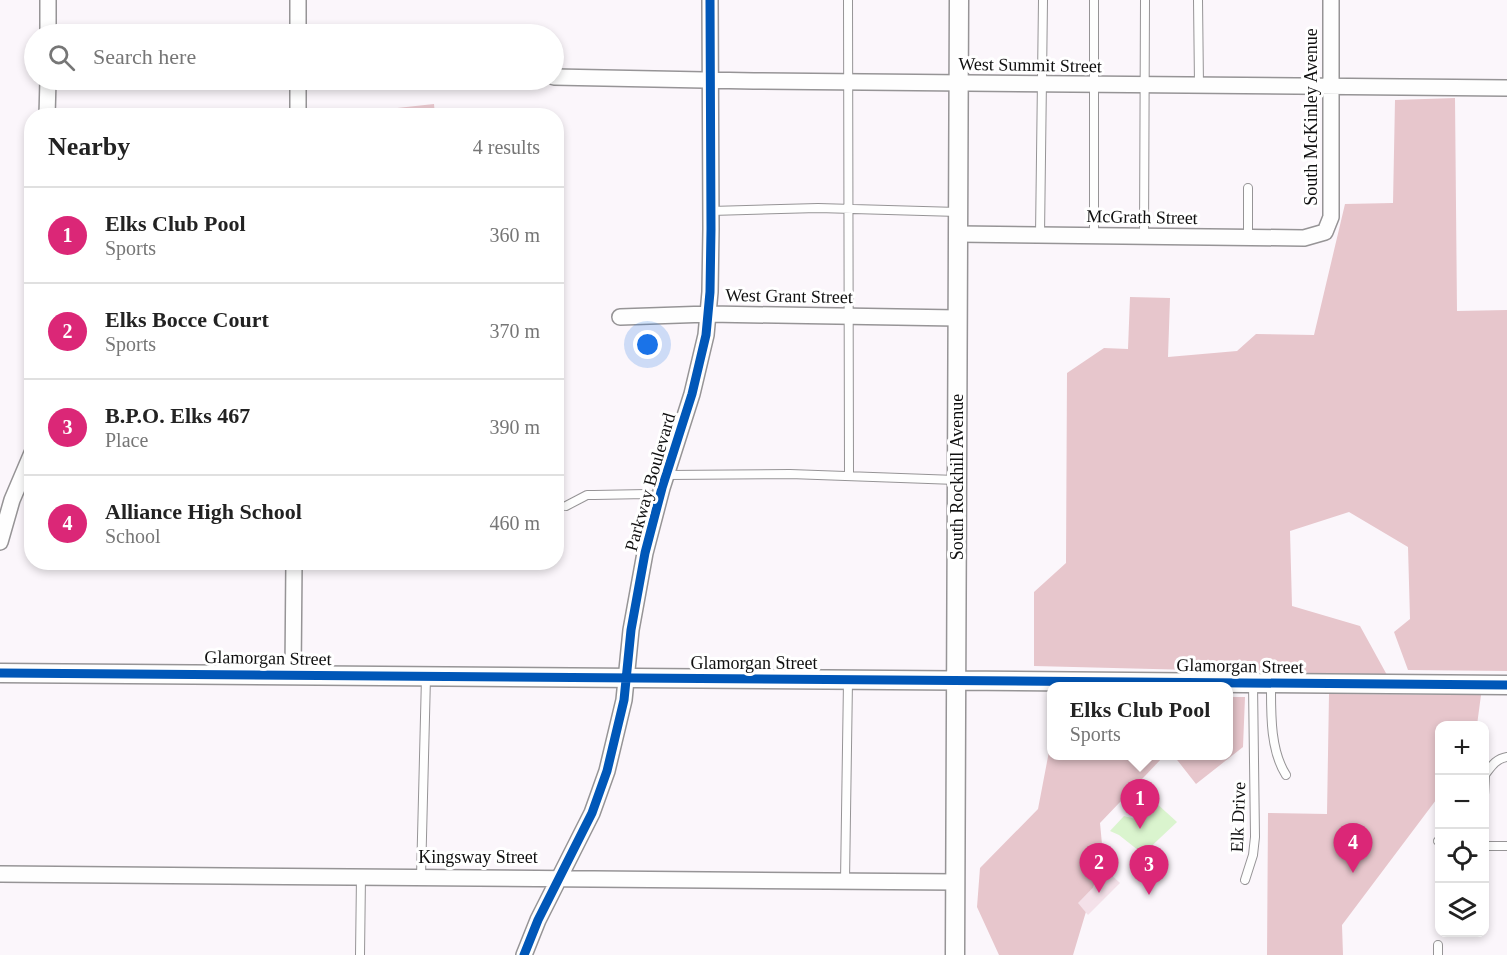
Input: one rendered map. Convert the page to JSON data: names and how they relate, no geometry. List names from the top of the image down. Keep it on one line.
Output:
{"streets":{"street":["West Summit Street","South McKinley Avenue","McGrath Street","West Grant Street","South Rockhill Avenue","Parkway Boulevard","Glamorgan Street","Kingsway Street"],"lane":["Elk Drive"]},"crossings":[["West Summit Street","South McKinley Avenue"],["West Summit Street","South Rockhill Avenue"],["West Summit Street","Parkway Boulevard"],["South McKinley Avenue","McGrath Street"],["McGrath Street","South Rockhill Avenue"],["West Grant Street","South Rockhill Avenue"],["West Grant Street","Parkway Boulevard"],["South Rockhill Avenue","Glamorgan Street"],["South Rockhill Avenue","Kingsway Street"],["Parkway Boulevard","Glamorgan Street"],["Parkway Boulevard","Kingsway Street"],["Glamorgan Street","Elk Drive"]],"page":{"search":"Search here","heading":["Nearby","4 results"],"list":[{"mark":"1","name":"Elks Club Pool","note":"Sports","value":"360 m"},{"mark":"2","name":"Elks Bocce Court","note":"Sports","value":"370 m"},{"mark":"3","name":"B.P.O. Elks 467","note":"Place","value":"390 m"},{"mark":"4","name":"Alliance High School","note":"School","value":"460 m"}],"popup":["Elks Club Pool","Sports"],"map_buttons":["+","−"],"pins":["1","4","2","3"]}}
